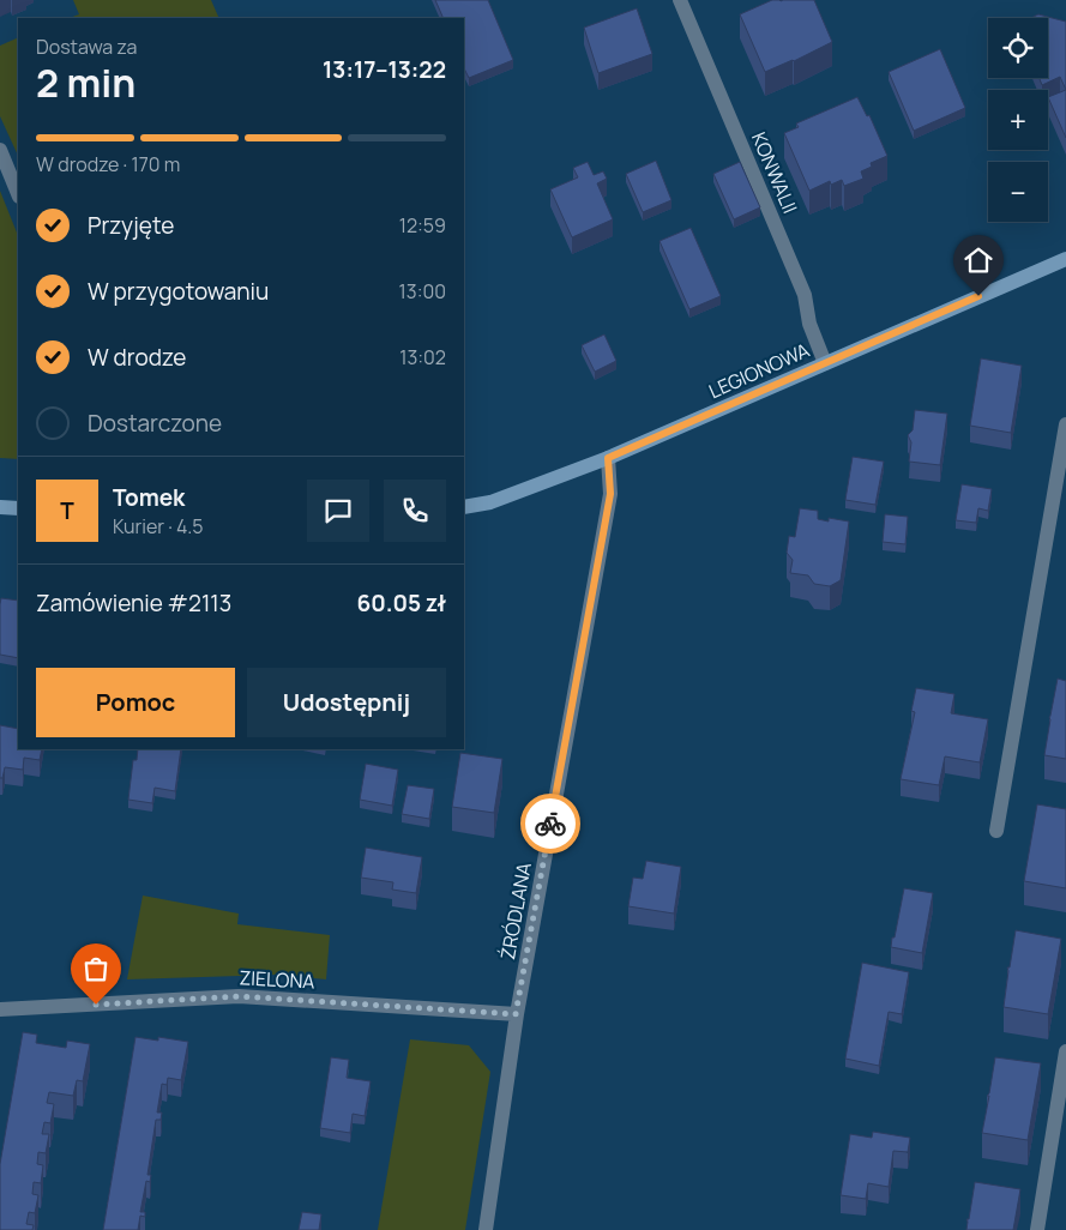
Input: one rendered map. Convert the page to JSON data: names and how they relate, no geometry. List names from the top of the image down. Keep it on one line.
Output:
{"streets":{"main road":["LEGIONOWA"],"street":["KONWALII","ŹRÓDLANA","ZIELONA"]},"crossings":[["KONWALII","LEGIONOWA"],["LEGIONOWA","ŹRÓDLANA"],["ŹRÓDLANA","ZIELONA"]],"page":{"map_buttons":["+","−"],"heading":["2 min","Dostawa za","13:17–13:22"],"panel":["Tomek","Kurier · 4.5","Zamówienie #2113","60.05 zł"],"bar":"W drodze · 170 m","list":[["Przyjęte","12:59"],["W przygotowaniu","13:00"],["W drodze","13:02"],"Dostarczone"],"round":"T","buttons":["Pomoc","Udostępnij"]}}
